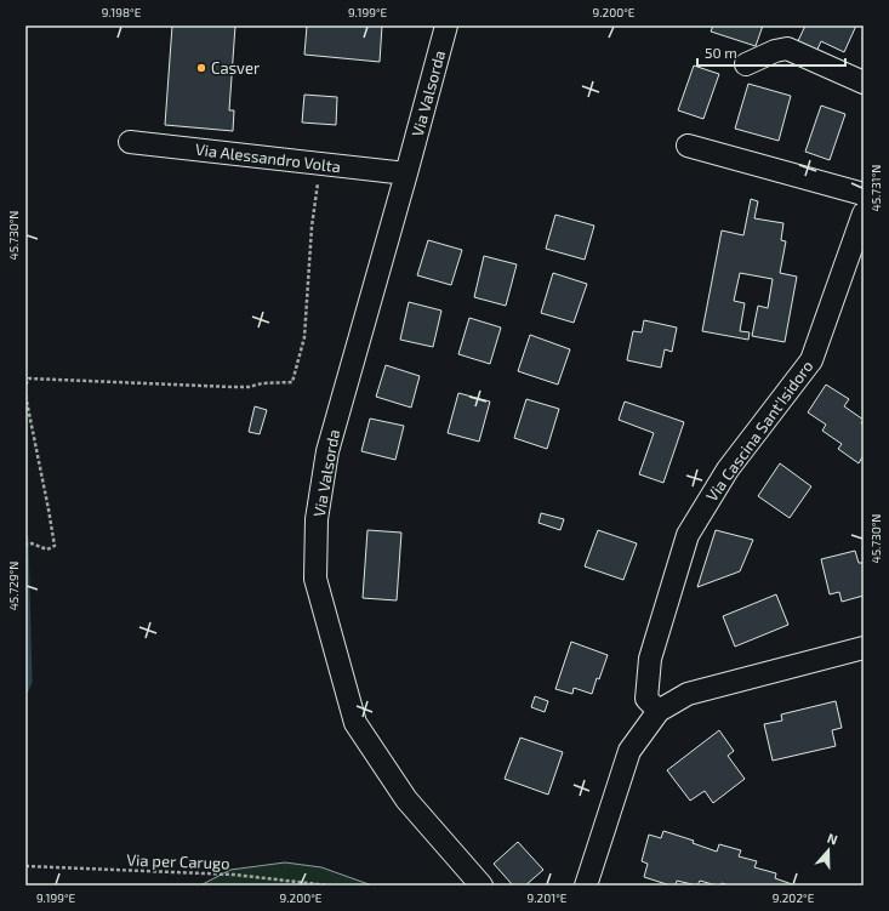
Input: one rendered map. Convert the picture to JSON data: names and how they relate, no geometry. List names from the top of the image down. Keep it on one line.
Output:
{"streets":{"street":["Via Valsorda","Via Alessandro Volta","Via Cascina Sant'Isidoro"],"path":["Via per Carugo"]},"crossings":[["Via Valsorda","Via Alessandro Volta"]],"places":["Casver"],"scale_bar":"50 m","north":"top","coordinates":["9.198°E","9.199°E","9.200°E","45.731°N","45.730°N","45.729°N","9.201°E","9.202°E"]}
